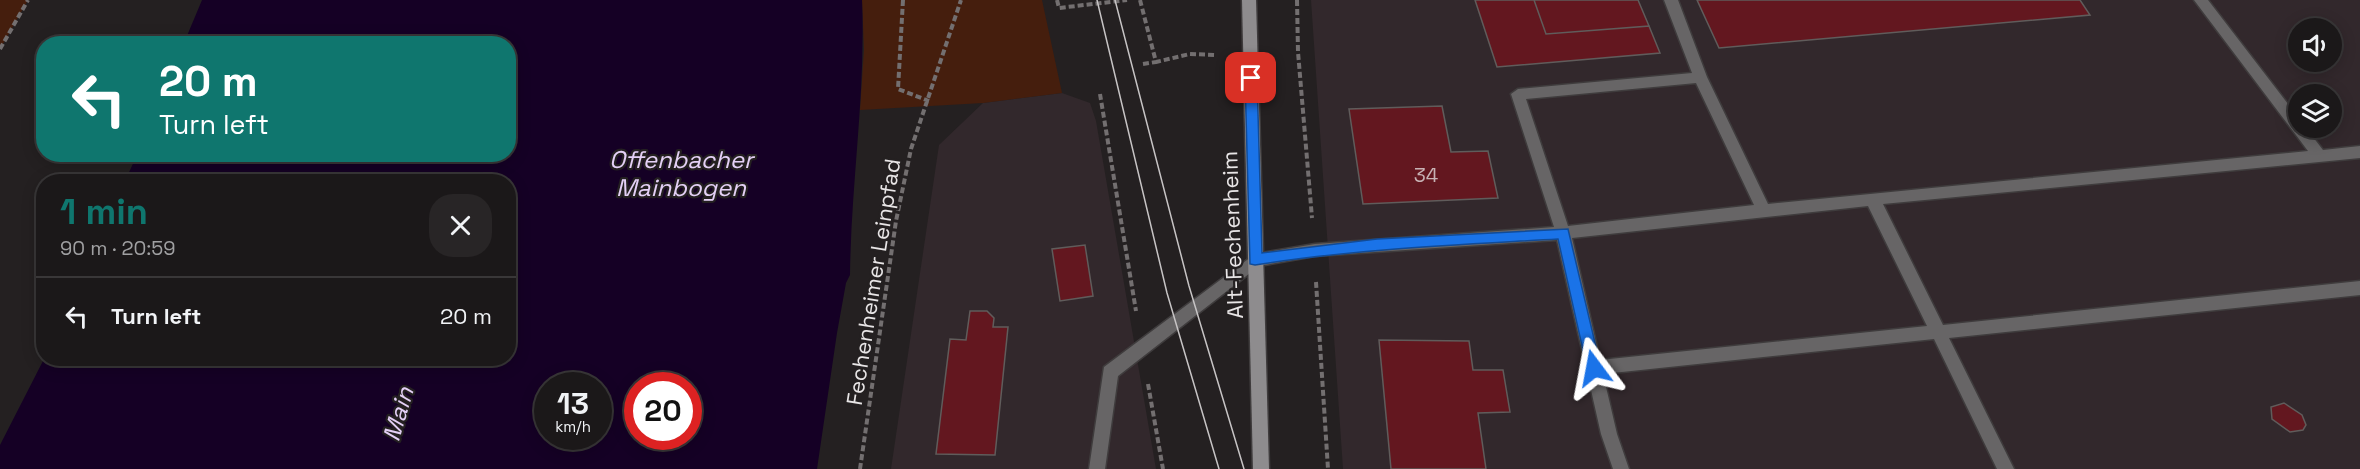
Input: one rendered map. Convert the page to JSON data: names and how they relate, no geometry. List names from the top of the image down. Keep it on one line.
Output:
{"streets":{"street":["Alt-Fechenheim"],"path":["Fechenheimer Leinpfad"]},"water":["Offenbacher Mainbogen","Main"],"house_numbers":["34"],"page":{"turn":["20 m","Turn left"],"heading":["1 min","90 m · 20:59"],"list":[{"name":"Turn left","value":"20 m"}],"speed":"13 km/h","limit":"20"}}
